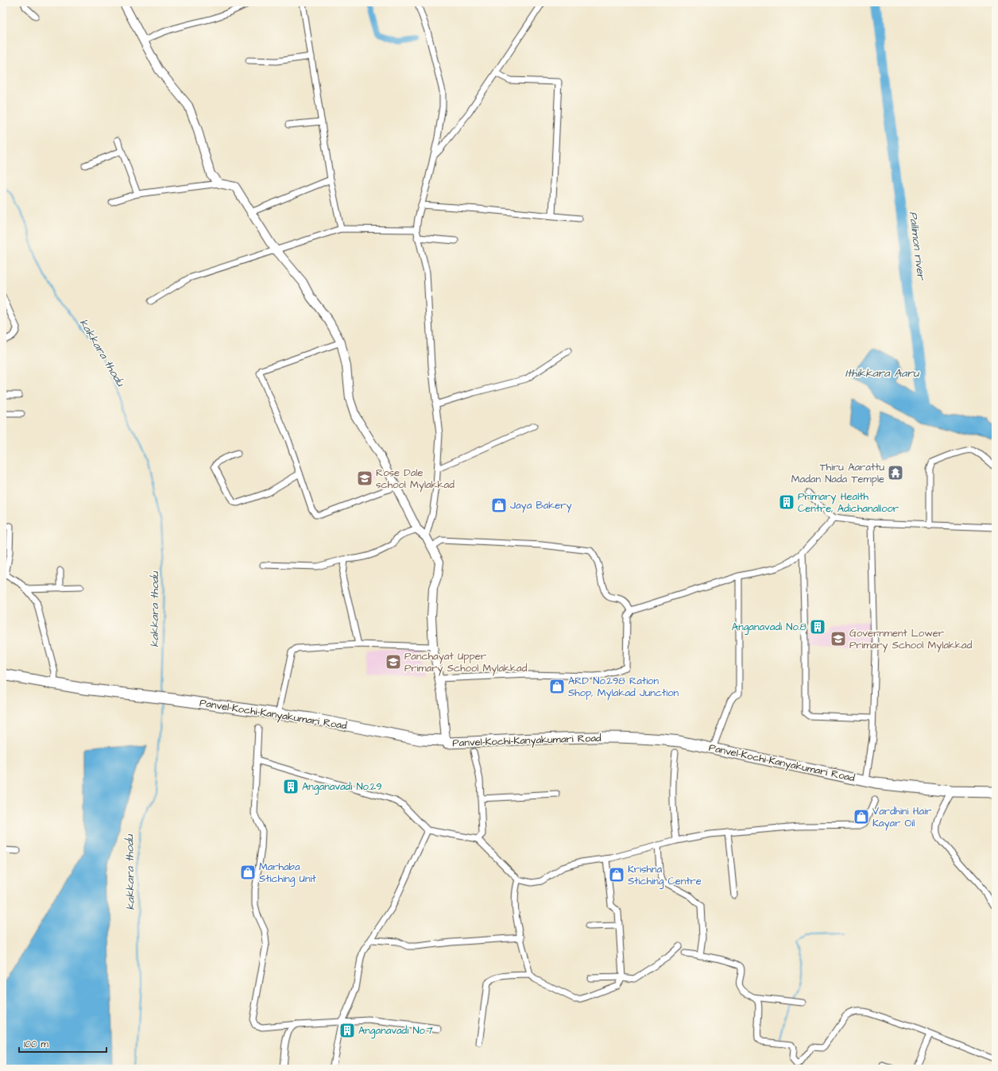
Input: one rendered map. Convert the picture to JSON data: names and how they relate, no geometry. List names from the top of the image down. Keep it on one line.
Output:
{"streets":{"highway":["Panvel-Kochi-Kanyakumari Road"]},"water":["Pallimon river","kakkara thodu","Ithikkara Aaru"],"places":{"temple":["Thiru Aarattu Madan Nada Temple"],"school or university":["Rose Dale school Mylakkad","Government Lower Primary School Mylakkad","Panchayat Upper Primary School Mylakkad"],"building":["Primary Health Centre, Adichanalloor","Anganavadi No.8","Anganavadi No.29","Anganavadi No.7"],"shop":["Jaya Bakery","ARD No.298 Ration Shop, Mylakad Junction","Vardhini Hair Kayar Oil","Marhaba Stiching Unit","Krishna Stiching Centre"]},"scale_bar":"100 m"}
